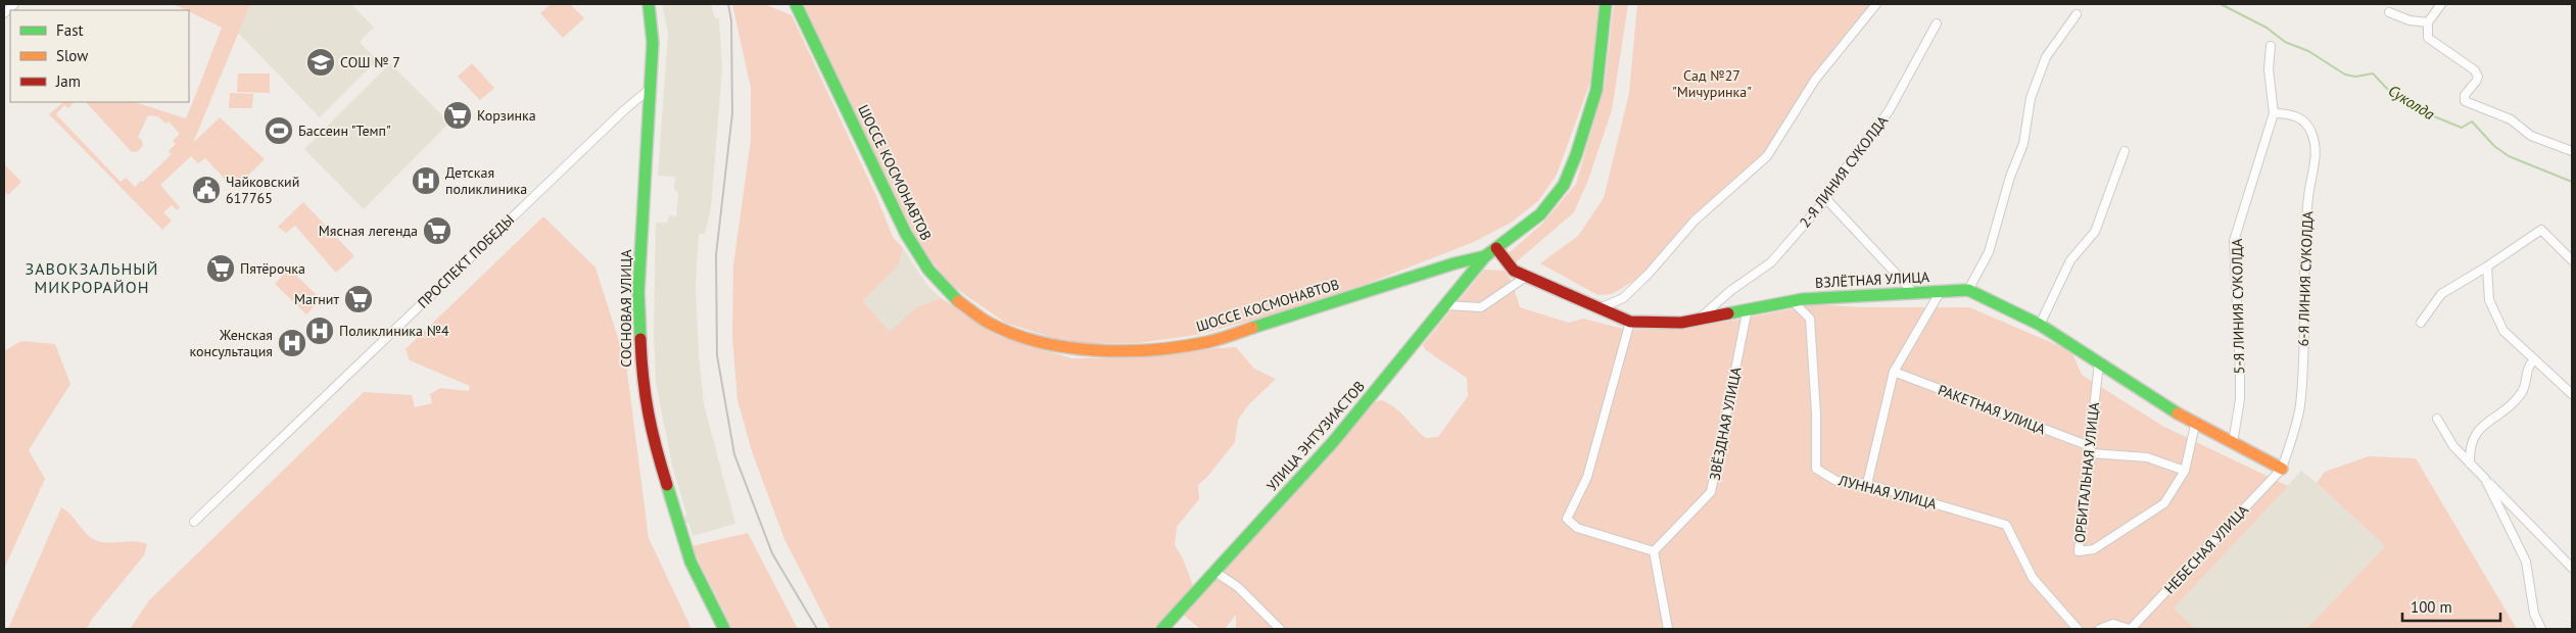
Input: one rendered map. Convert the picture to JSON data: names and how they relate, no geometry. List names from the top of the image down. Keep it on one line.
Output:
{"streets":{"main road":["ШОССЕ КОСМОНАВТОВ","ВЗЛЁТНАЯ УЛИЦА","СОСНОВАЯ УЛИЦА","УЛИЦА ЭНТУЗИАСТОВ"],"street":["2-Я ЛИНИЯ СУКОЛДА","ПРОСПЕКТ ПОБЕДЫ","6-Я ЛИНИЯ СУКОЛДА","5-Я ЛИНИЯ СУКОЛДА","РАКЕТНАЯ УЛИЦА","ЗВЁЗДНАЯ УЛИЦА","ОРБИТАЛЬНАЯ УЛИЦА","ЛУННАЯ УЛИЦА","НЕБЕСНАЯ УЛИЦА"]},"crossings":[["2-Я ЛИНИЯ СУКОЛДА","ВЗЛЁТНАЯ УЛИЦА"],["ШОССЕ КОСМОНАВТОВ","ВЗЛЁТНАЯ УЛИЦА"],["ШОССЕ КОСМОНАВТОВ","УЛИЦА ЭНТУЗИАСТОВ"],["ПРОСПЕКТ ПОБЕДЫ","СОСНОВАЯ УЛИЦА"],["6-Я ЛИНИЯ СУКОЛДА","ВЗЛЁТНАЯ УЛИЦА"],["6-Я ЛИНИЯ СУКОЛДА","5-Я ЛИНИЯ СУКОЛДА"],["6-Я ЛИНИЯ СУКОЛДА","НЕБЕСНАЯ УЛИЦА"],["ВЗЛЁТНАЯ УЛИЦА","5-Я ЛИНИЯ СУКОЛДА"],["ВЗЛЁТНАЯ УЛИЦА","ЗВЁЗДНАЯ УЛИЦА"],["ВЗЛЁТНАЯ УЛИЦА","ОРБИТАЛЬНАЯ УЛИЦА"],["ВЗЛЁТНАЯ УЛИЦА","ЛУННАЯ УЛИЦА"],["ВЗЛЁТНАЯ УЛИЦА","НЕБЕСНАЯ УЛИЦА"],["РАКЕТНАЯ УЛИЦА","ОРБИТАЛЬНАЯ УЛИЦА"]],"districts":["ЗАВОКЗАЛЬНЫЙ МИКРОРАЙОН"],"water":["Суколда"],"parks":["Сад №27 \"Мичуринка\""],"places":{"school or university":["СОШ № 7"],"supermarket":["Корзинка","Мясная легенда","Пятёрочка","Магнит"],"sports":["Бассеин \"Темп\""],"hospital":["Детская поликлиника","Поликлиника №4","Женская консультация"],"public building":["Чайковский 617765"]},"legend":["Fast","Slow","Jam"],"scale_bar":"100 m"}
